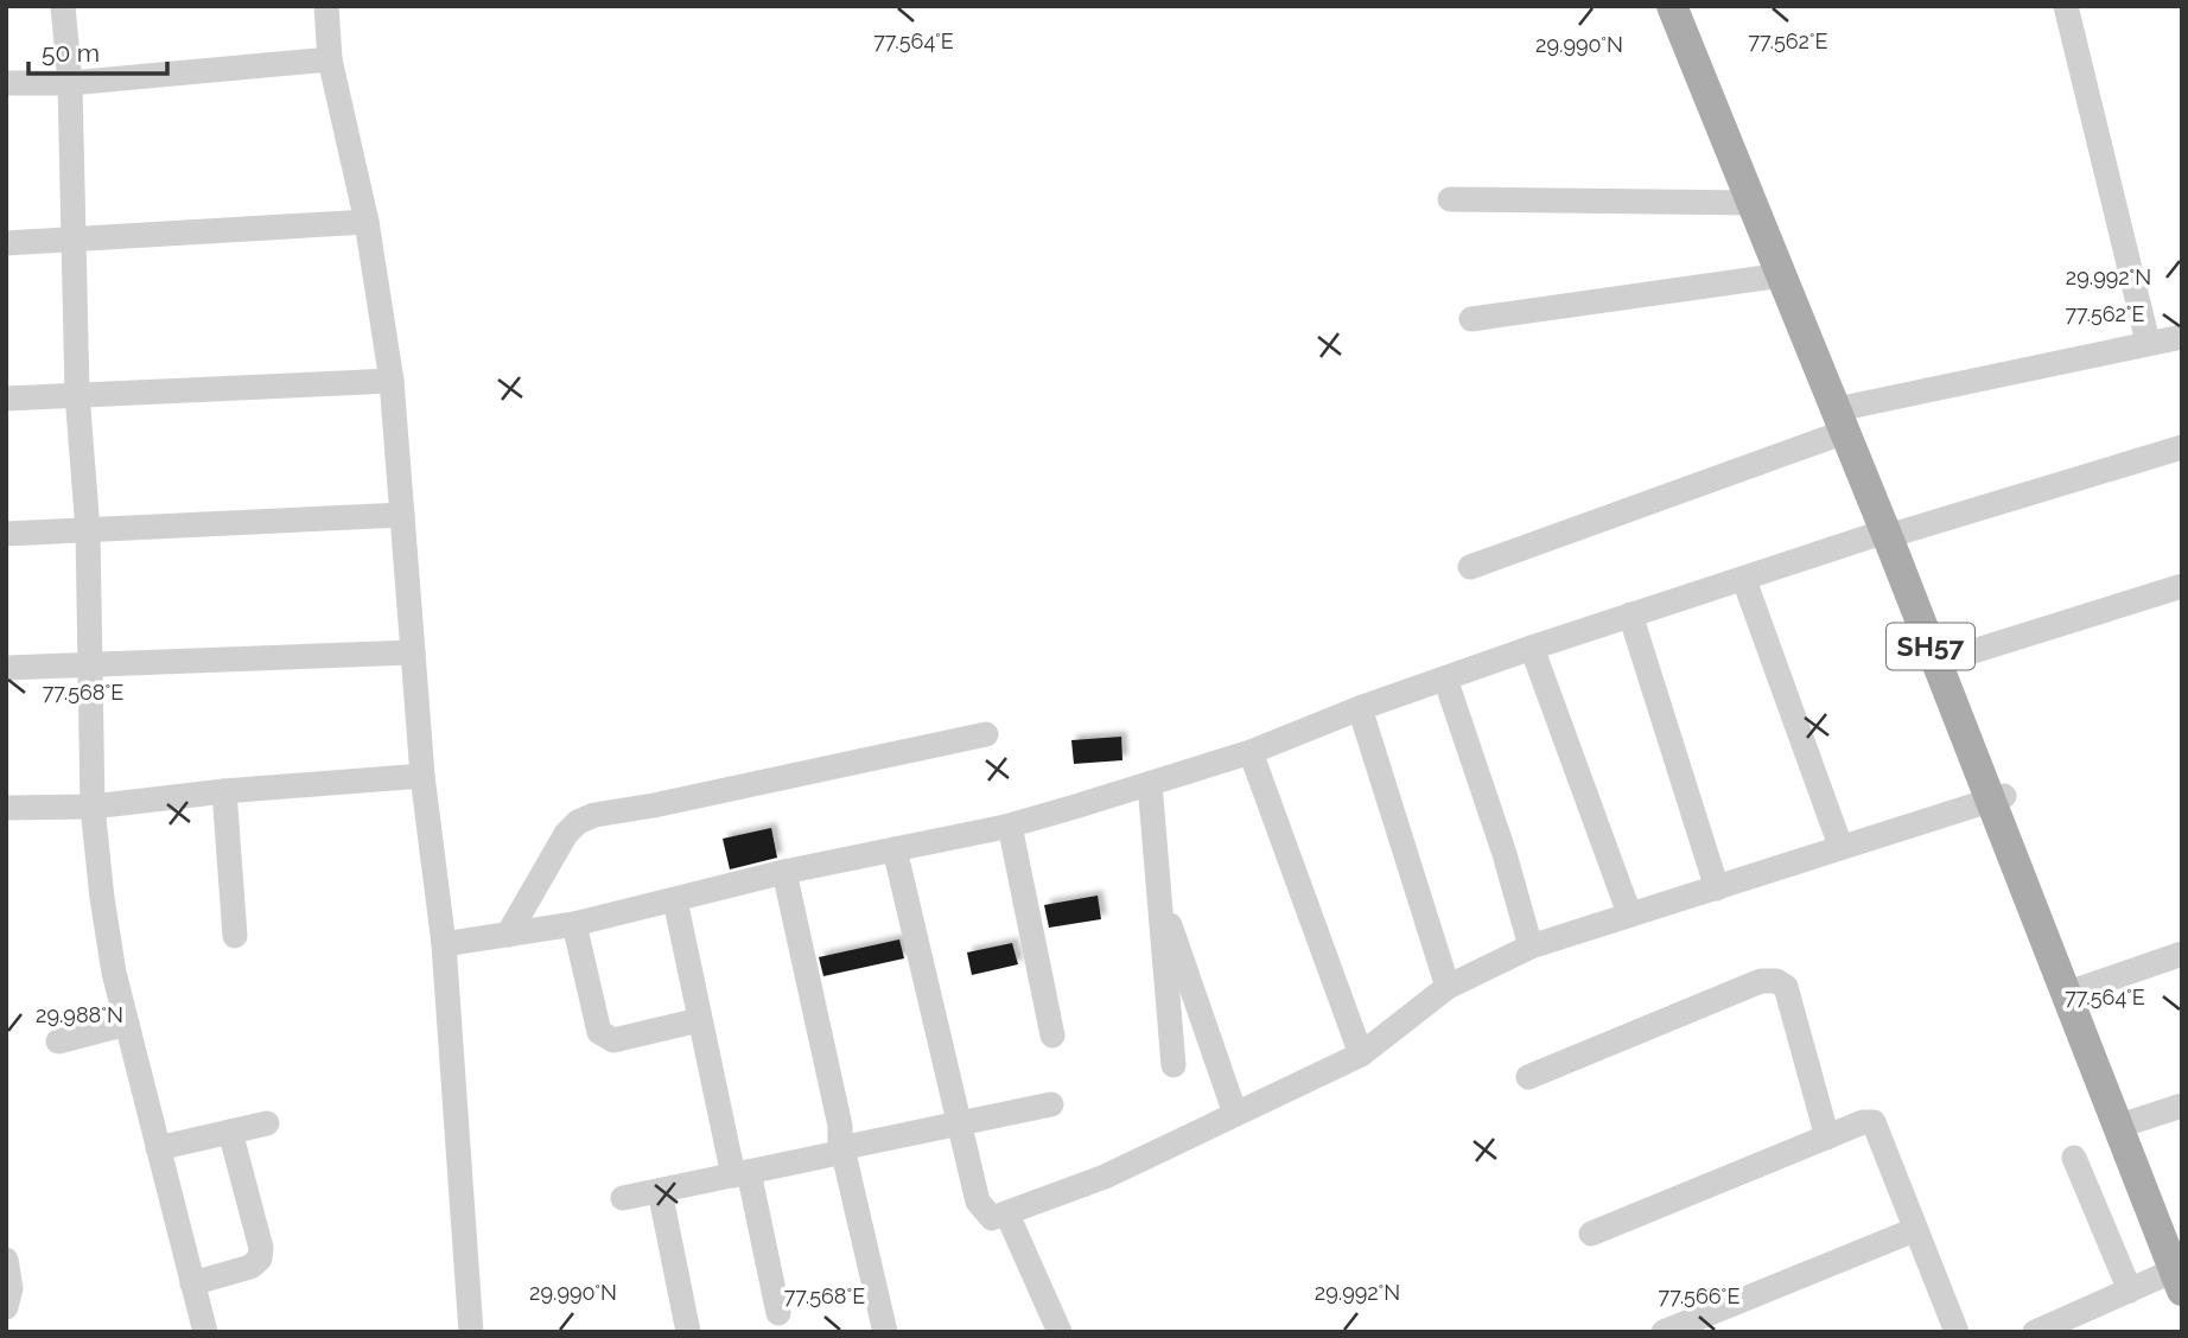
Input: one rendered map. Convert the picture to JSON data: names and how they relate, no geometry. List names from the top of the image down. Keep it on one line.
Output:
{"streets":{"main road":["SH57"]},"scale_bar":"50 m","coordinates":["77.564°E","77.562°E","29.990°N","29.992°N","77.568°E","29.988°N","77.566°E"]}
